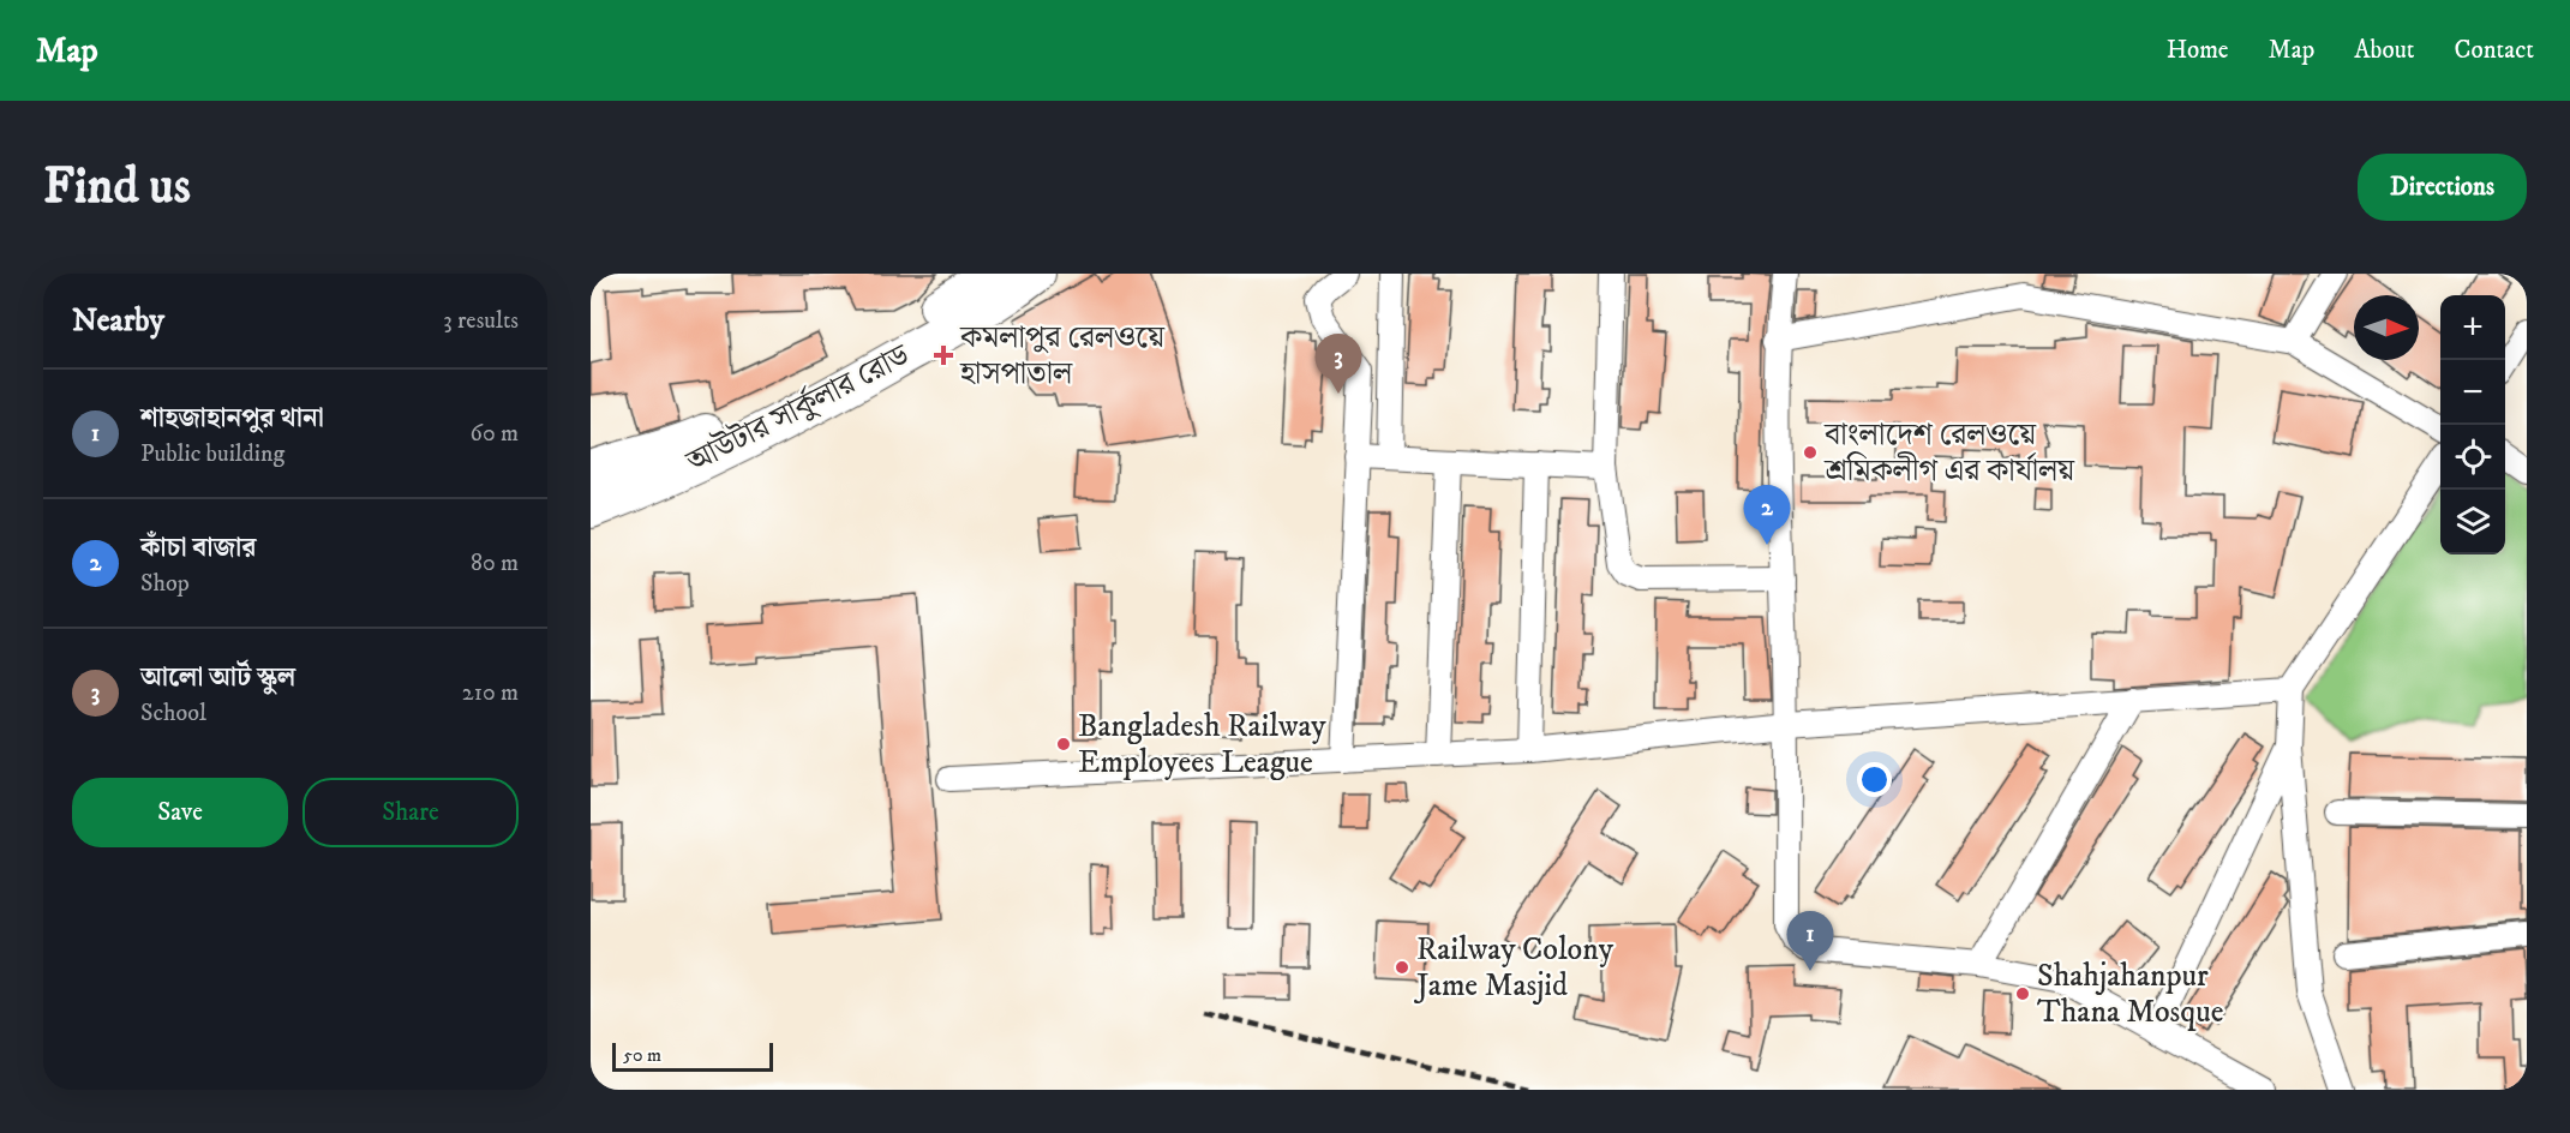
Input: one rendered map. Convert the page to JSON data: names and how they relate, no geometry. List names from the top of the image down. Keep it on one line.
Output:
{"streets":{"main road":["আউটার সার্কুলার রোড"]},"places":{"health":["কমলাপুর রেলওয়ে হাসপাতাল"],"other":["বাংলাদেশ রেলওয়ে শ্রমিকলীগ এর কার্যালয়","Bangladesh Railway Employees League","Railway Colony Jame Masjid","Shahjahanpur Thana Mosque"]},"scale_bar":"50 m","north":"right","page":{"header":"Map","nav":["Home","Map","About","Contact"],"buttons":["Directions",["Save","Share"]],"title":"Find us","heading":["Nearby","3 results"],"map_buttons":["+","−"],"pins":["3","2","1"],"list":[{"mark":"1","name":"শাহজাহানপুর থানা","note":"Public building","value":"60 m"},{"mark":"2","name":"কাঁচা বাজার","note":"Shop","value":"80 m"},{"mark":"3","name":"আলো আর্ট স্কুল","note":"School","value":"210 m"}],"scale":"50 m"}}
